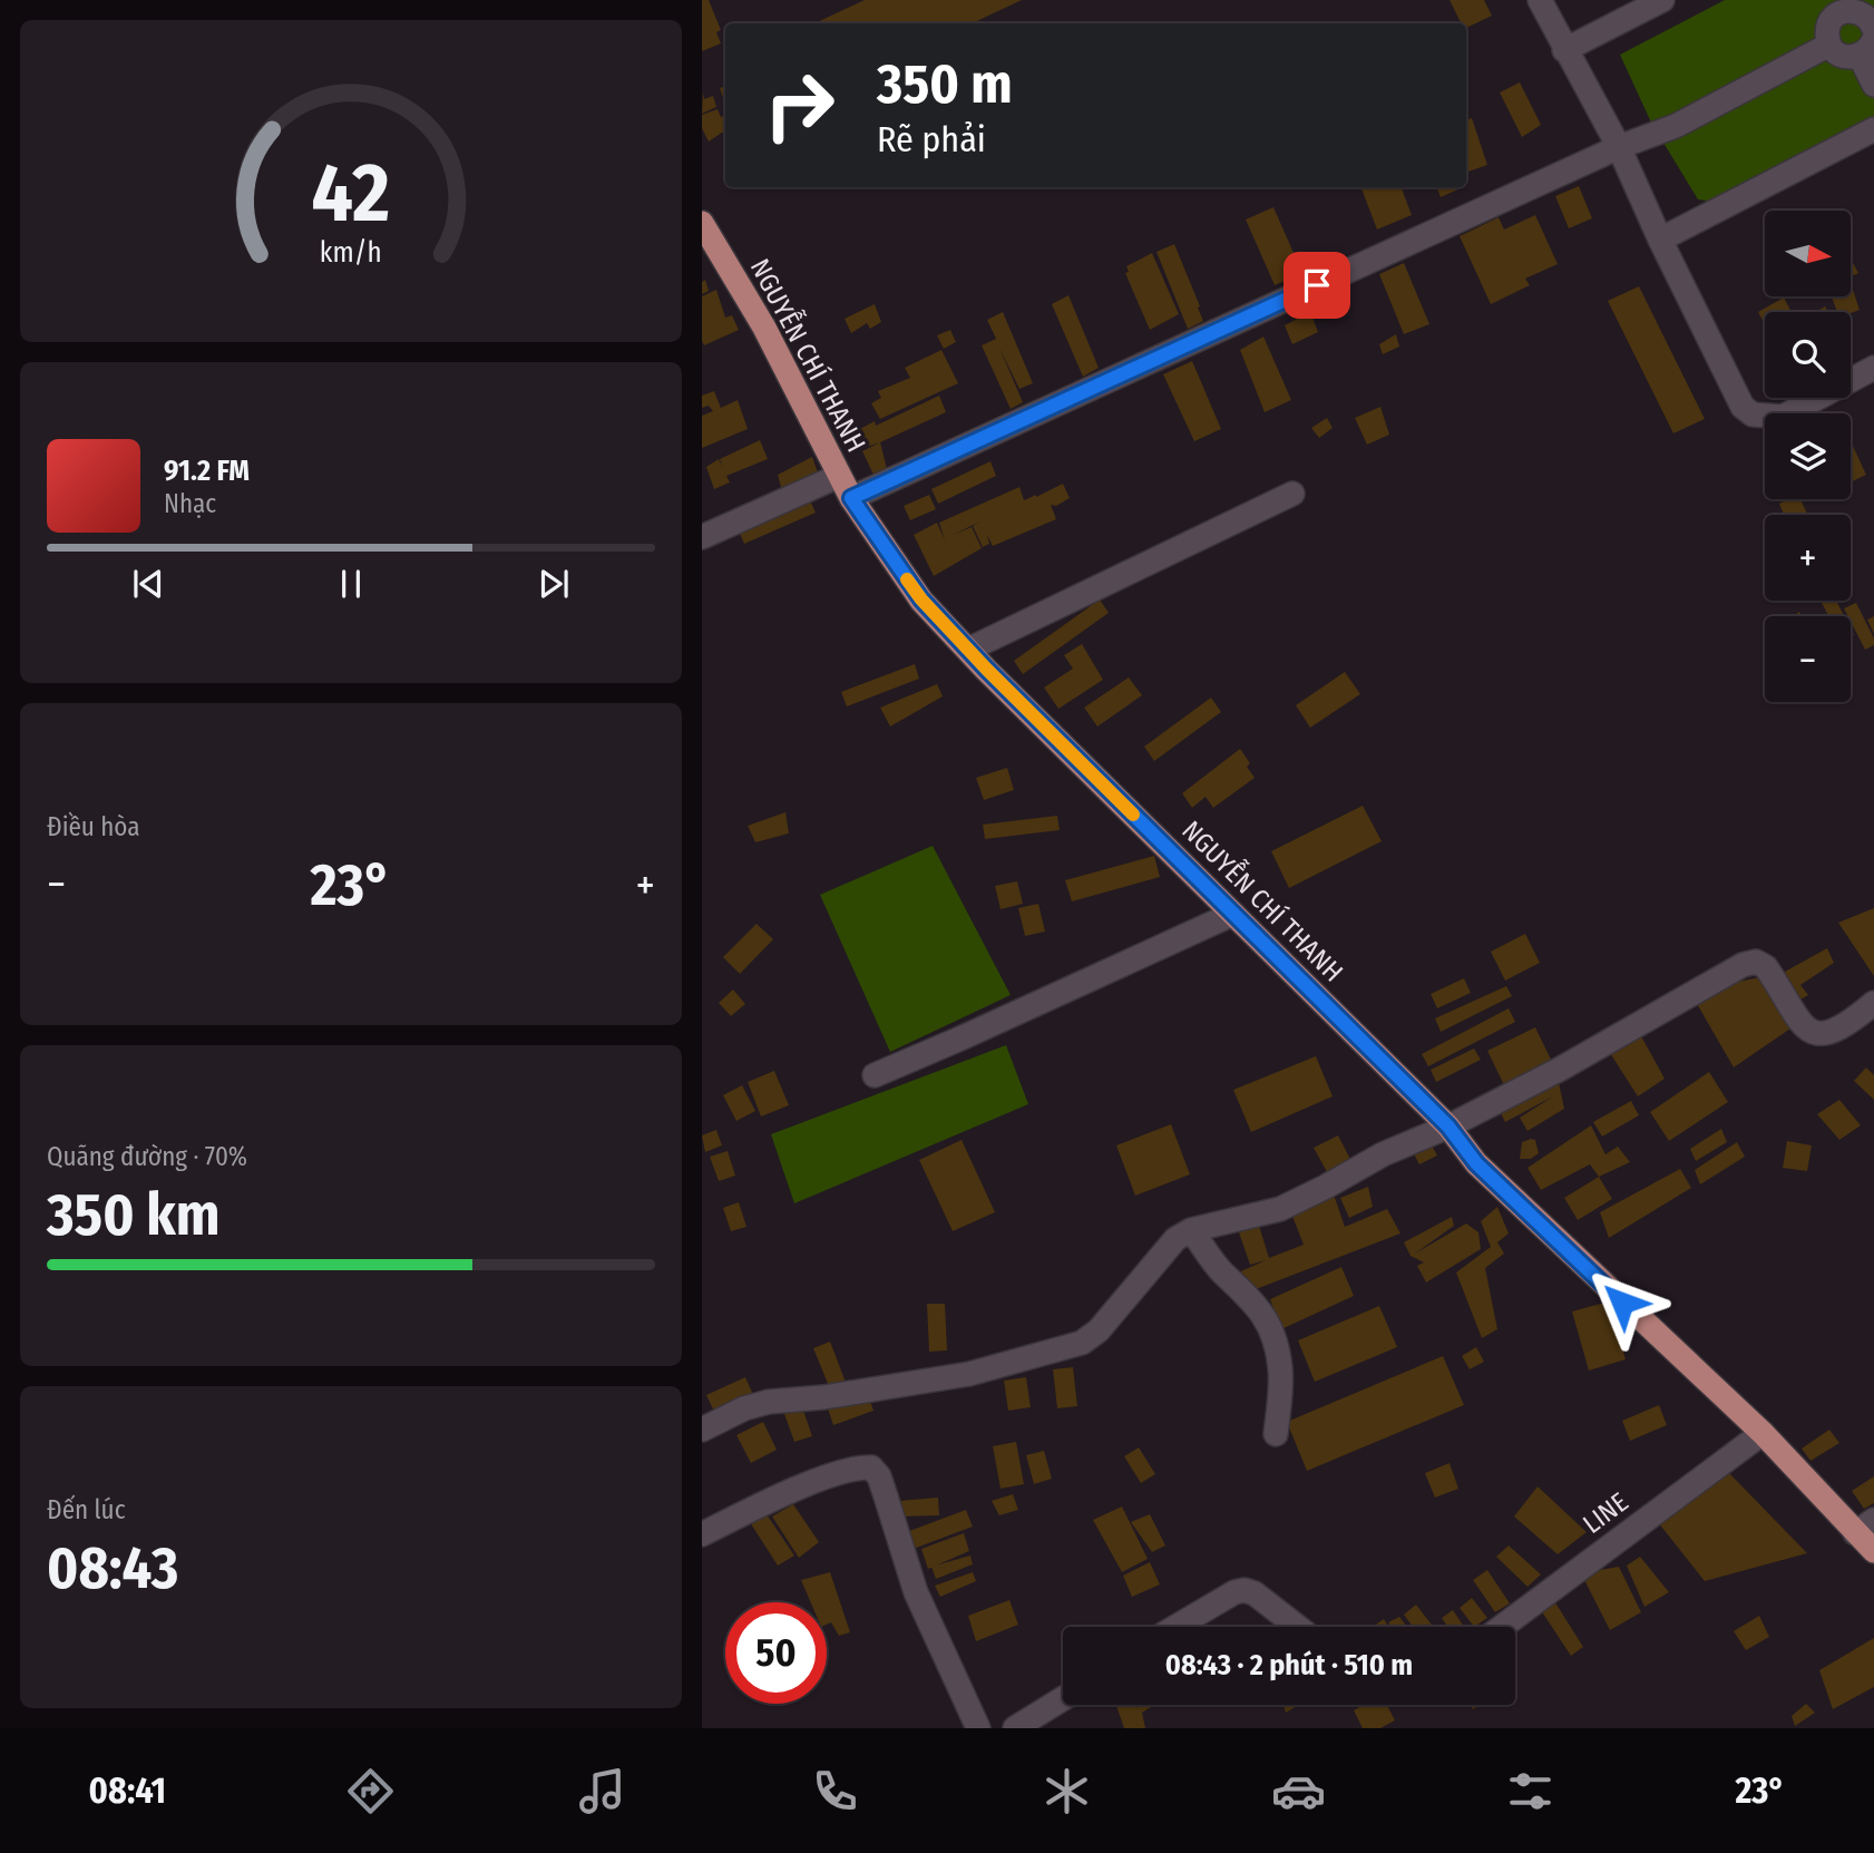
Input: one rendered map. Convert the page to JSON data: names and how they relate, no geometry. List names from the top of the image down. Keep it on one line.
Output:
{"streets":{"main road":["NGUYỄN CHÍ THANH"],"street":["LINE"]},"crossings":[["NGUYỄN CHÍ THANH","LINE"]],"north":"right","page":{"turn":["350 m","Rẽ phải"],"map_buttons":["+","−"],"song":["91.2 FM","Nhạc"],"tile":["Điều hòa",["Quãng đường · 70%","350 km"],["Đến lúc","08:43"]],"heat":["−","23°","+"],"limit":"50","trip":"08:43 · 2 phút · 510 m","tabs":["08:41","23°"],"gauge":["42","km/h"]}}
